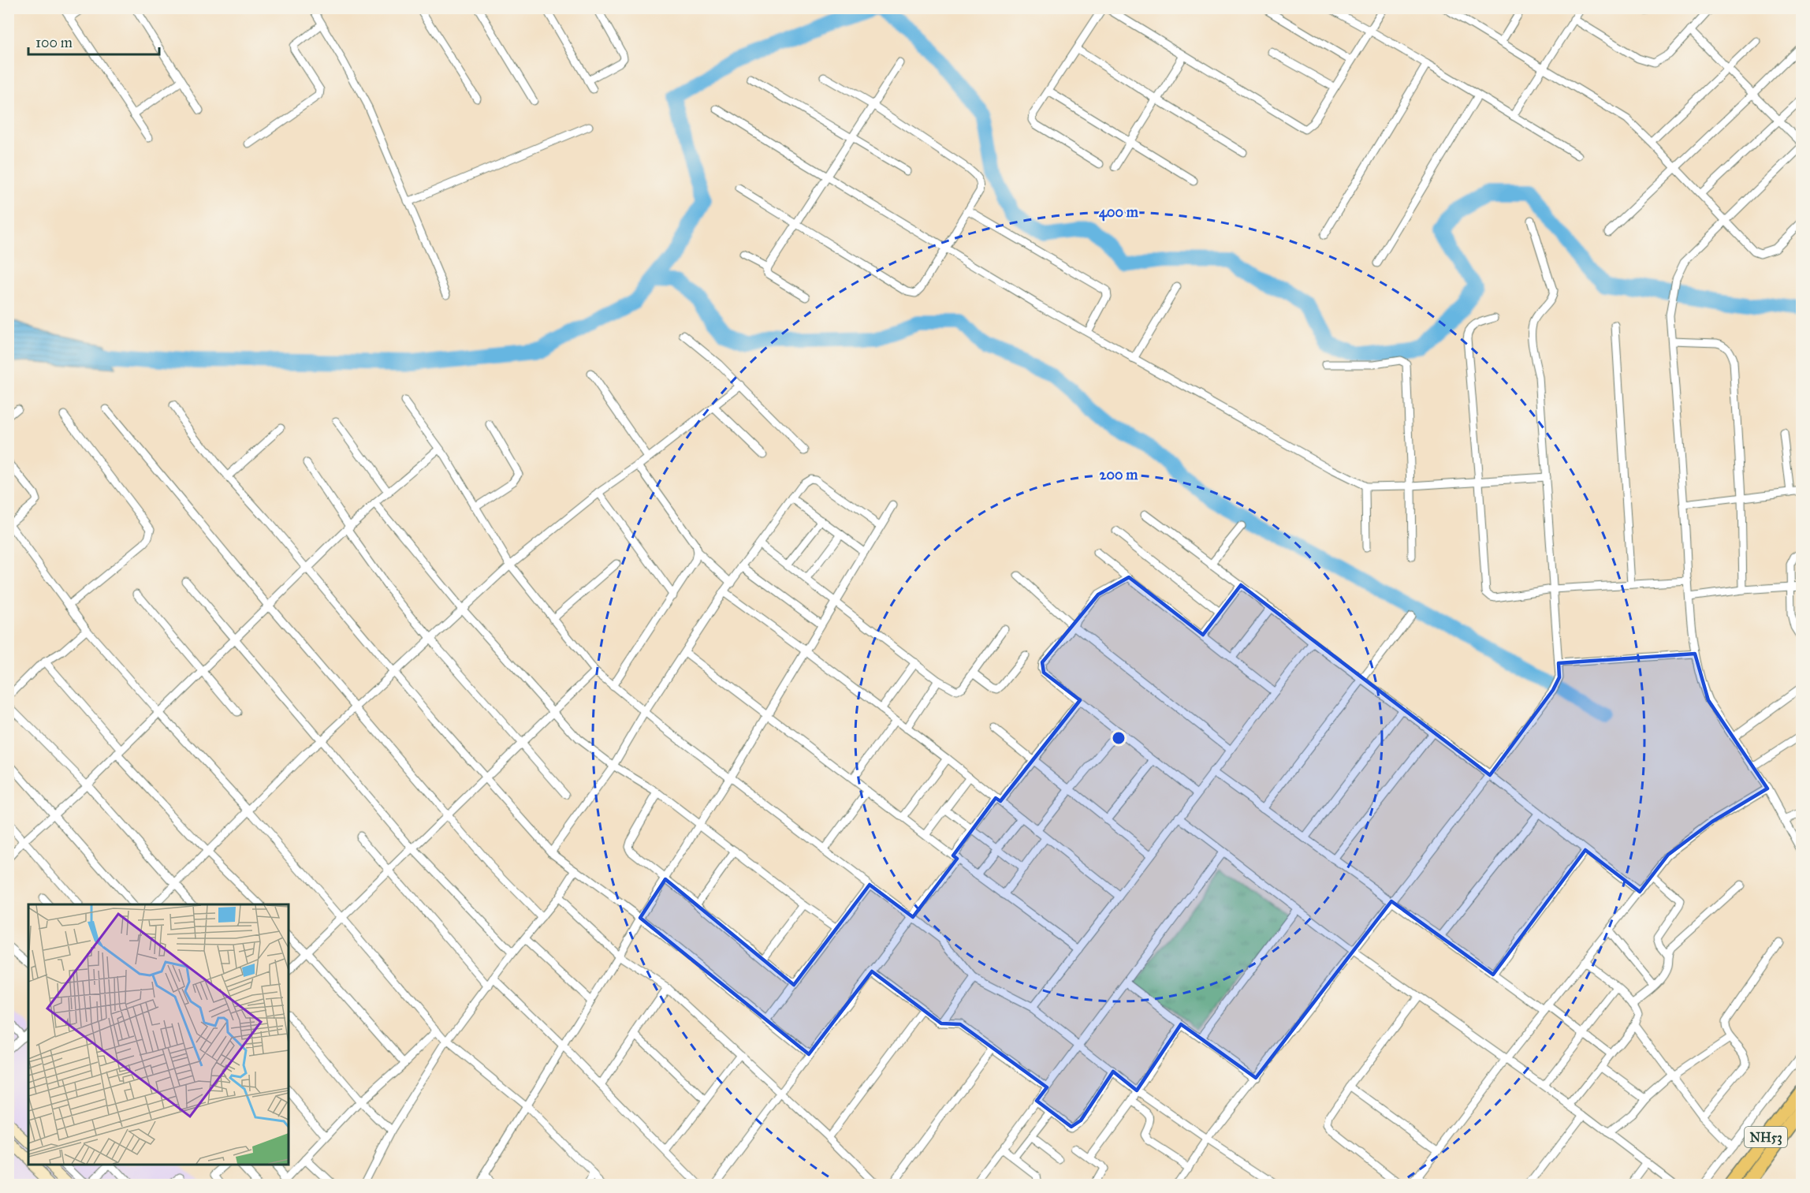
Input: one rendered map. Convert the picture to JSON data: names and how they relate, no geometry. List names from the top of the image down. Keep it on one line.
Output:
{"streets":{"highway":["NH53"]},"scale_bar":"100 m","rings":["400 m","200 m"]}
